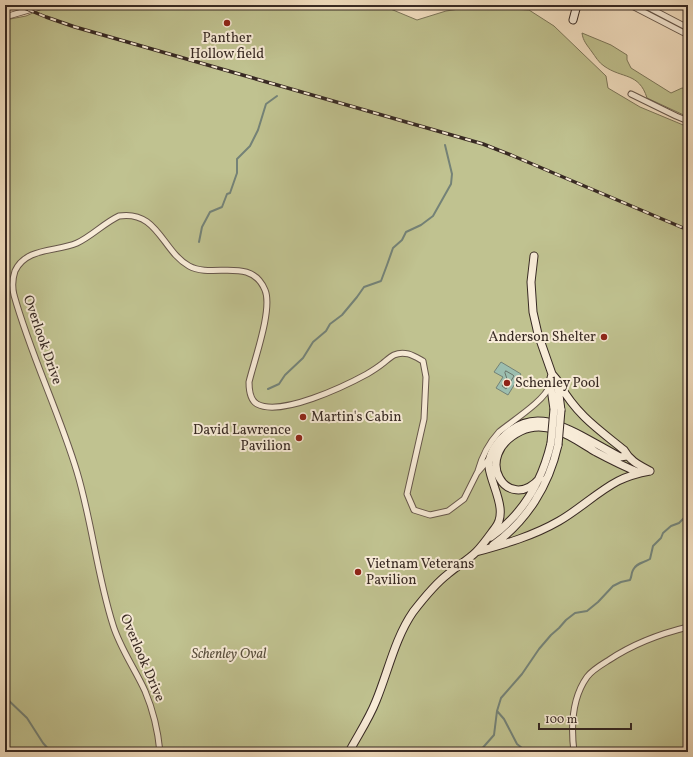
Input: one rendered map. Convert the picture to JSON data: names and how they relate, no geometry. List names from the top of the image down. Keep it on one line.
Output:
{"streets":{"street":["Overlook Drive"]},"parks":["Schenley Oval"],"places":["Panther Hollow field","Anderson Shelter","Schenley Pool","Martin's Cabin","David Lawrence Pavilion","Vietnam Veterans Pavilion"],"scale_bar":"100 m"}
